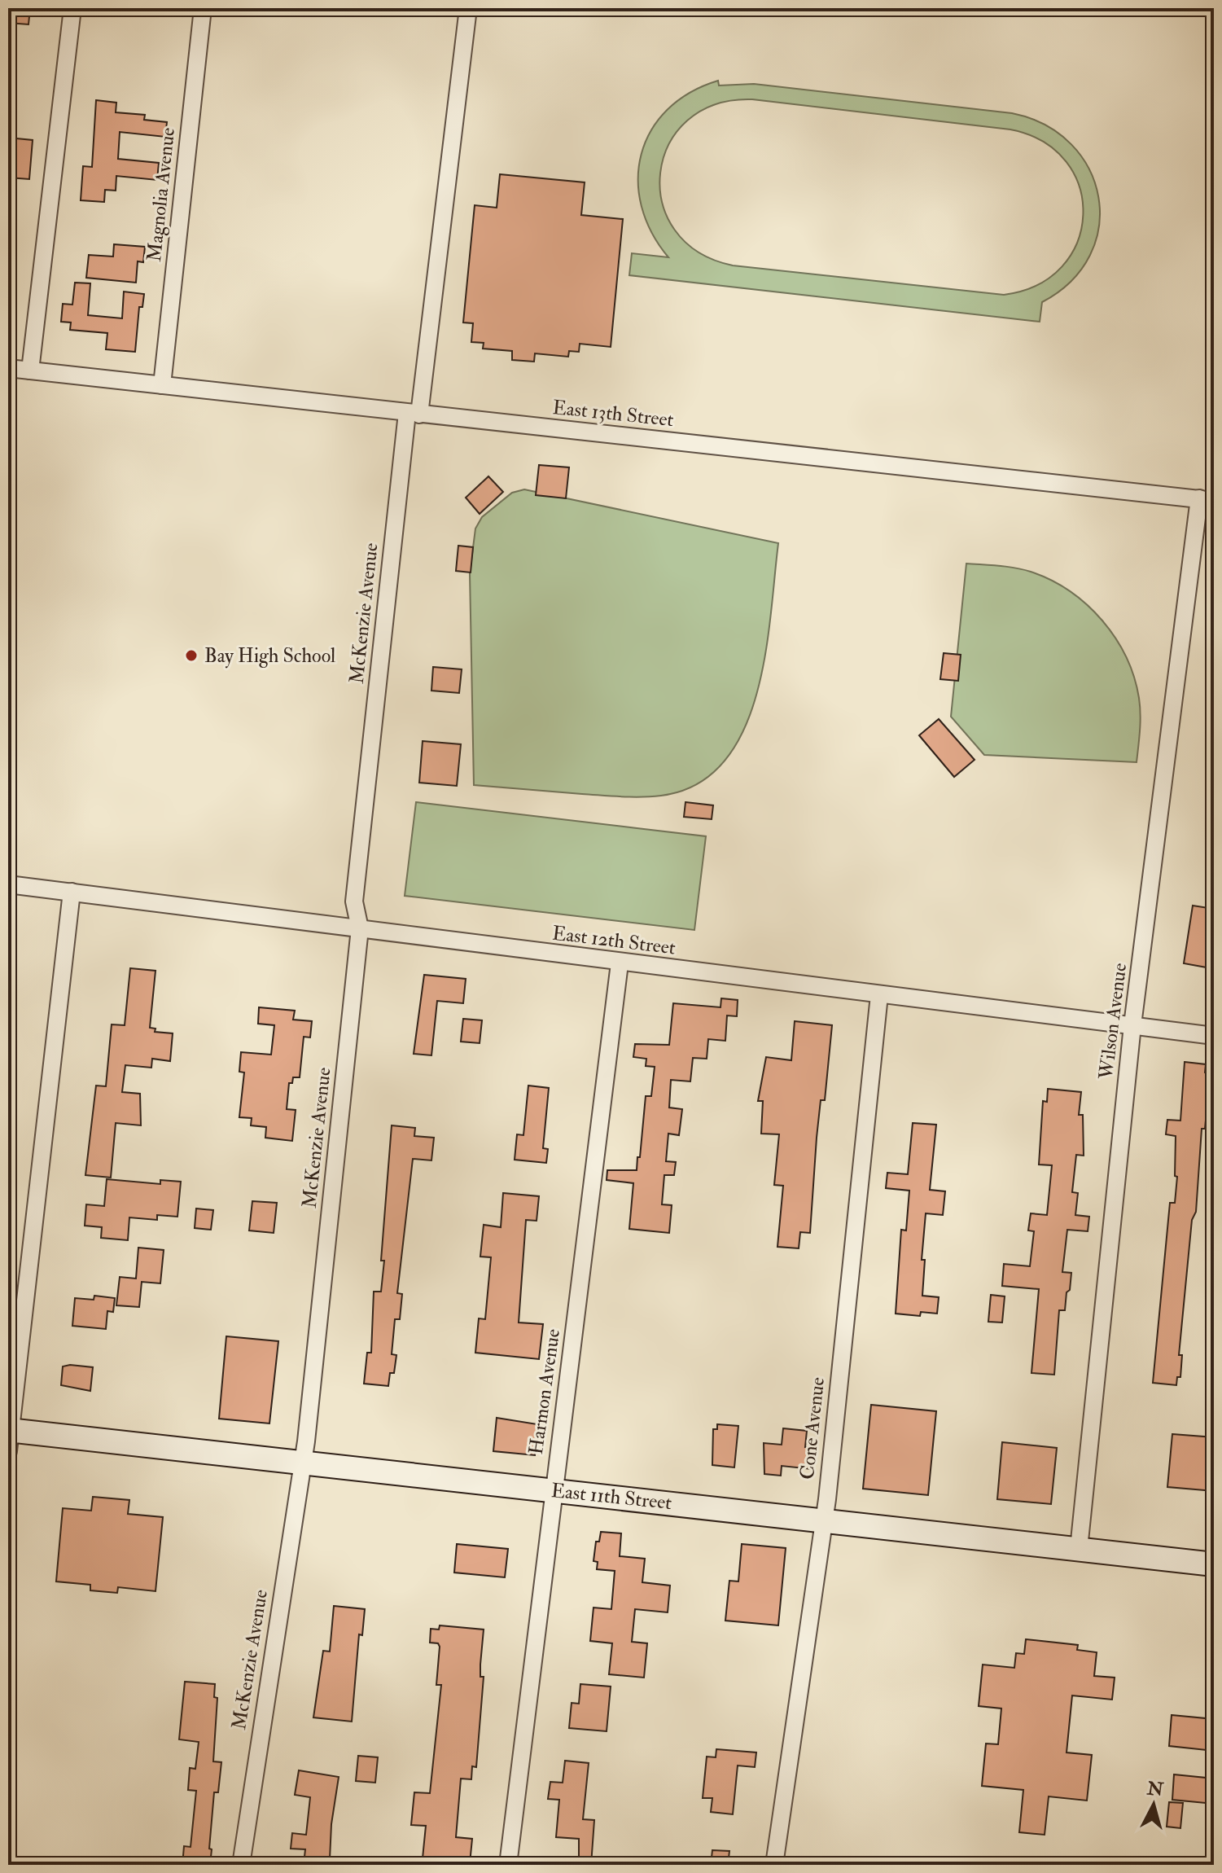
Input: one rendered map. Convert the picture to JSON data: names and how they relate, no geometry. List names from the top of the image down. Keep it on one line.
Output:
{"streets":{"main road":["East 11th Street"],"street":["Magnolia Avenue","East 13th Street","McKenzie Avenue","East 12th Street","Wilson Avenue","Harmon Avenue","Cone Avenue"]},"crossings":[["Magnolia Avenue","East 13th Street"],["East 13th Street","McKenzie Avenue"],["East 13th Street","Wilson Avenue"],["McKenzie Avenue","East 12th Street"],["McKenzie Avenue","East 11th Street"],["East 12th Street","Wilson Avenue"],["East 12th Street","Harmon Avenue"],["East 12th Street","Cone Avenue"],["Wilson Avenue","East 11th Street"],["Harmon Avenue","East 11th Street"],["Cone Avenue","East 11th Street"]],"places":["Bay High School"],"north":"top"}
